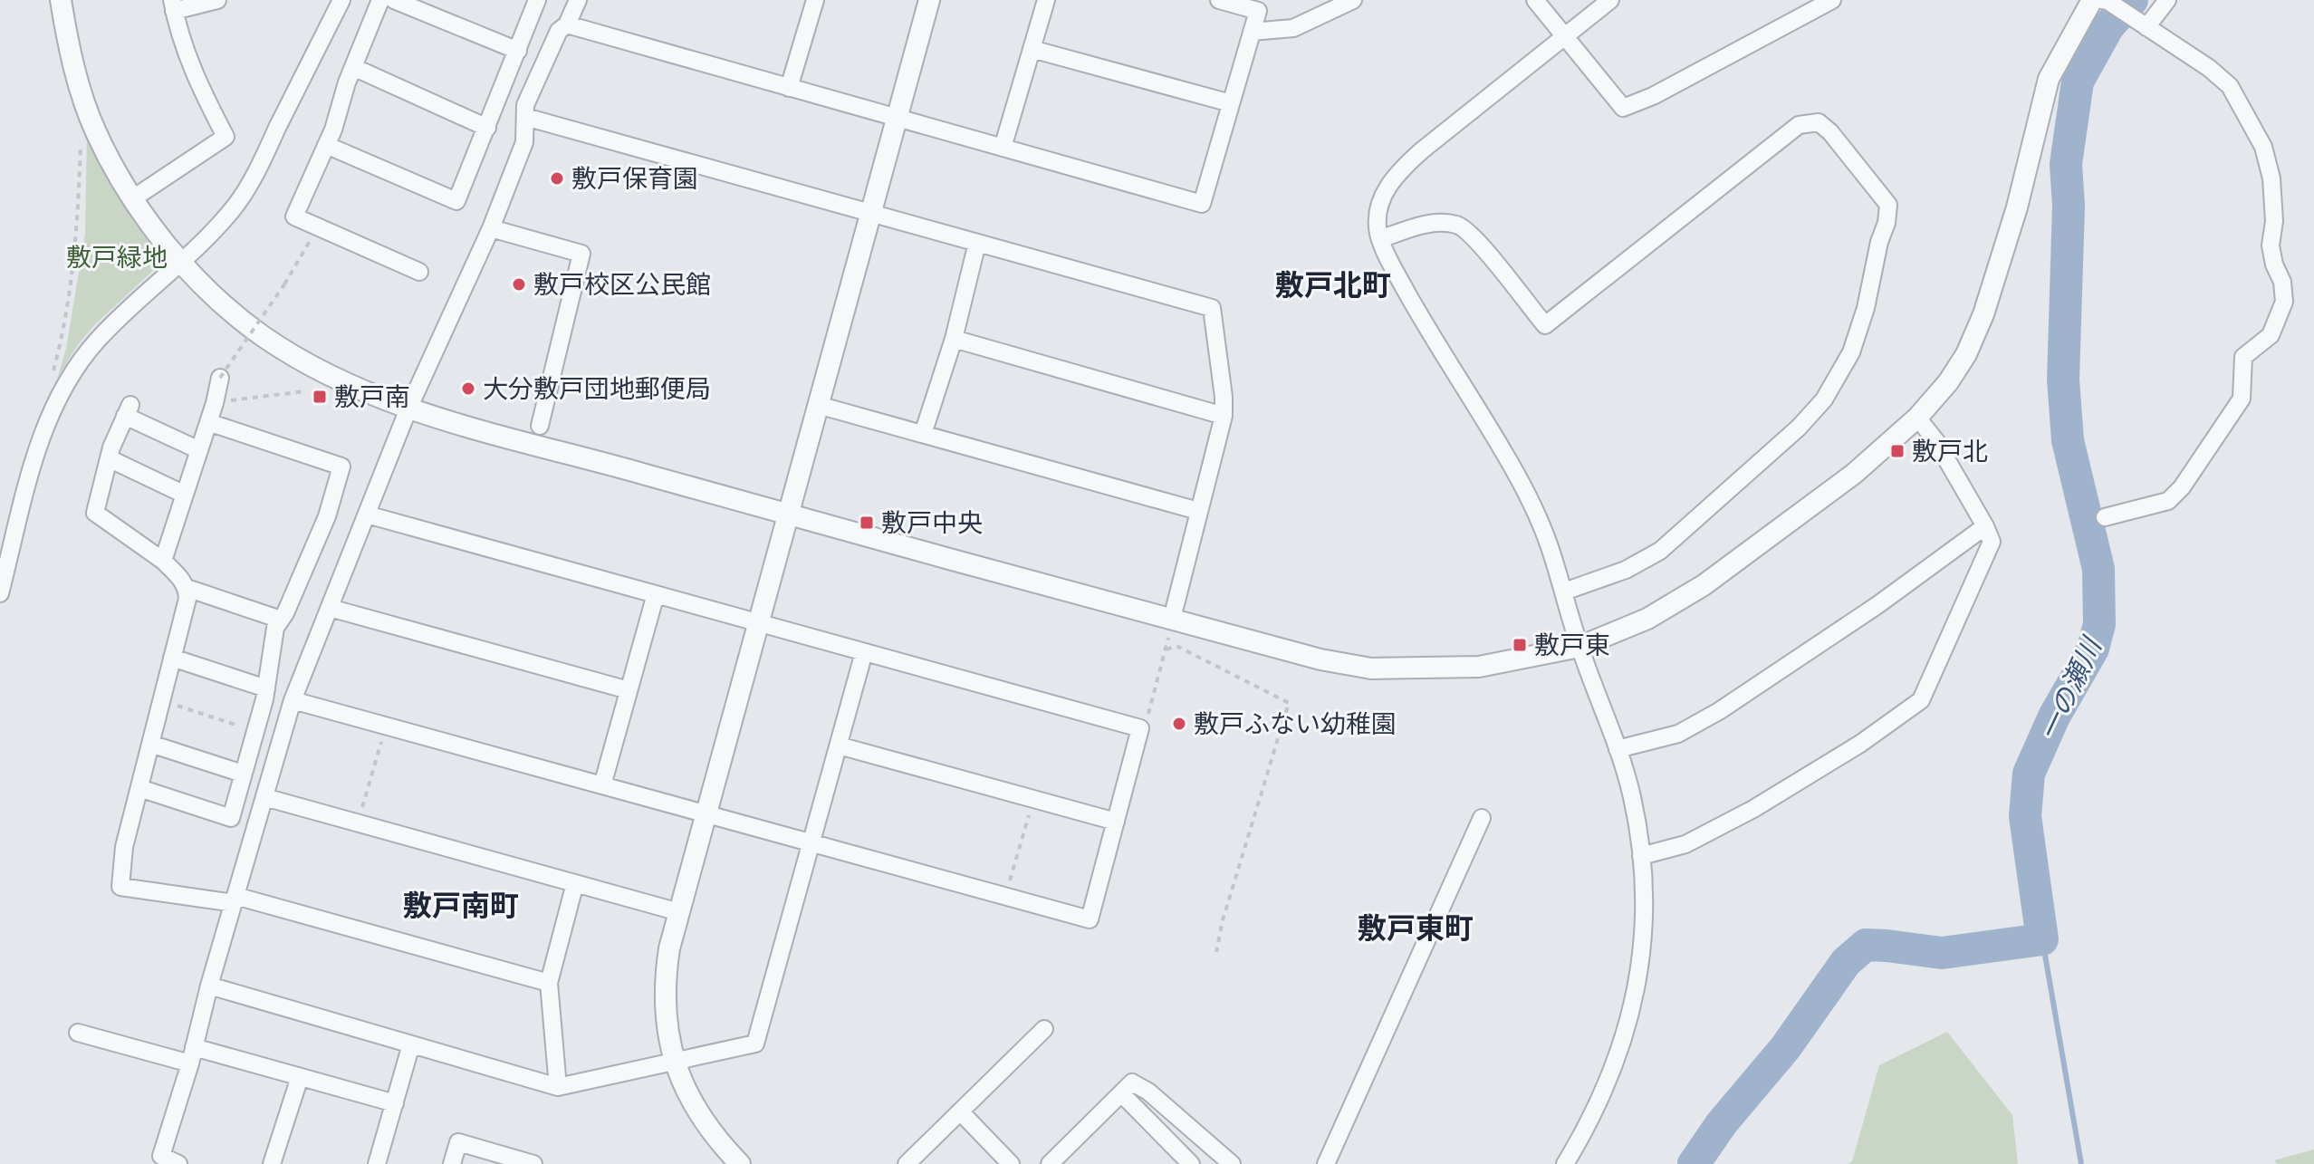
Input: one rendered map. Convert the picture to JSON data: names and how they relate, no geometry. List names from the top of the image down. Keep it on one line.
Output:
{"districts":["敷戸北町","敷戸南町","敷戸東町"],"water":["一の瀬川"],"parks":["敷戸緑地"],"places":{"other":["敷戸保育園","敷戸校区公民館","大分敷戸団地郵便局","敷戸ふない幼稚園"],"transit":["敷戸南","敷戸北","敷戸中央","敷戸東"]}}
